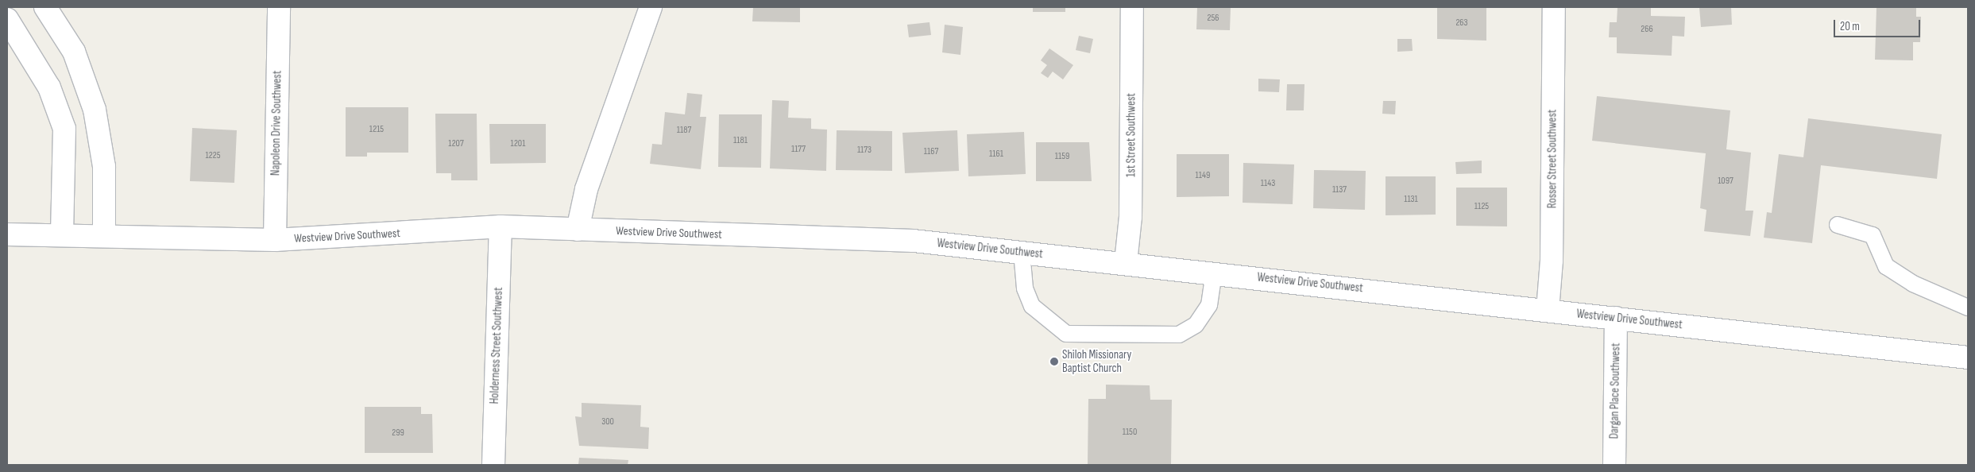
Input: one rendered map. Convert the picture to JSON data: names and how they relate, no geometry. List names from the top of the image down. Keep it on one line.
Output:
{"streets":{"street":["Napoleon Drive Southwest","1st Street Southwest","Rosser Street Southwest","Westview Drive Southwest","Holderness Street Southwest","Dargan Place Southwest"]},"crossings":[["Napoleon Drive Southwest","Westview Drive Southwest"],["1st Street Southwest","Westview Drive Southwest"],["Rosser Street Southwest","Westview Drive Southwest"],["Westview Drive Southwest","Holderness Street Southwest"],["Westview Drive Southwest","Dargan Place Southwest"]],"places":["Shiloh Missionary Baptist Church"],"house_numbers":["256","263","266","1215","1187","1181","1207","1201","1177","1173","1167","1161","1225","1159","1149","1097","1143","1137","1131","1125","300","1150","299"],"scale_bar":"20 m"}
